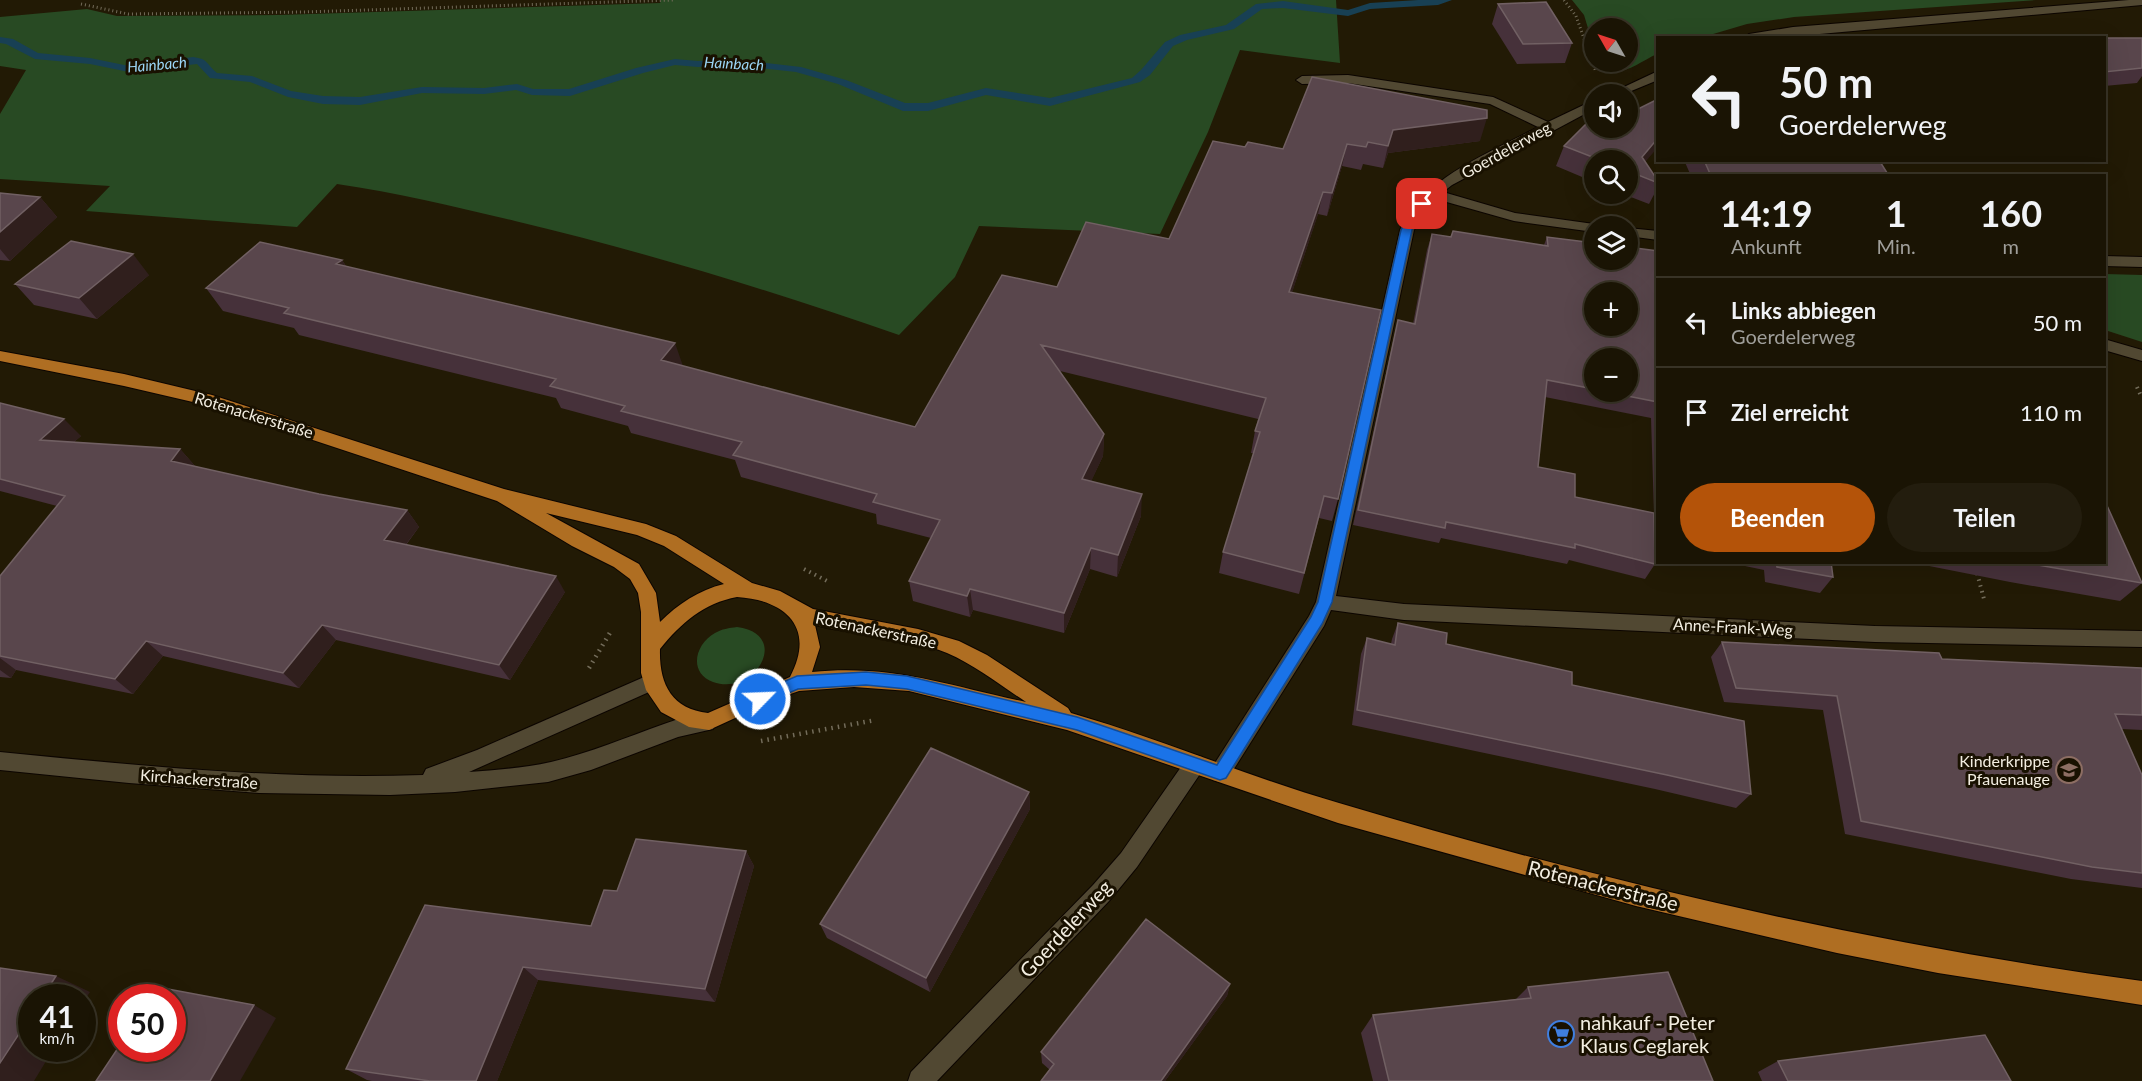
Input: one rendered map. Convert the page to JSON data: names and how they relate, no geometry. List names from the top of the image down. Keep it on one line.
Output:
{"streets":{"main road":["Rotenackerstraße"],"street":["Goerdelerweg","Anne-Frank-Weg","Kirchackerstraße"]},"crossings":[["Goerdelerweg","Rotenackerstraße"],["Goerdelerweg","Anne-Frank-Weg"],["Rotenackerstraße","Kirchackerstraße"]],"water":["Hainbach"],"places":{"school or university":["Kinderkrippe Pfauenauge"],"supermarket":["nahkauf - Peter Klaus Ceglarek"]},"north":"top left","page":{"map_buttons":["+","−"],"turn":["50 m","Goerdelerweg"],"eta":["14:19","Ankunft","1","Min.","160","m"],"list":[{"name":"Links abbiegen","note":"Goerdelerweg","value":"50 m"},{"name":"Ziel erreicht","value":"110 m"}],"buttons":["Beenden","Teilen"],"speed":"41 km/h","limit":"50"}}
